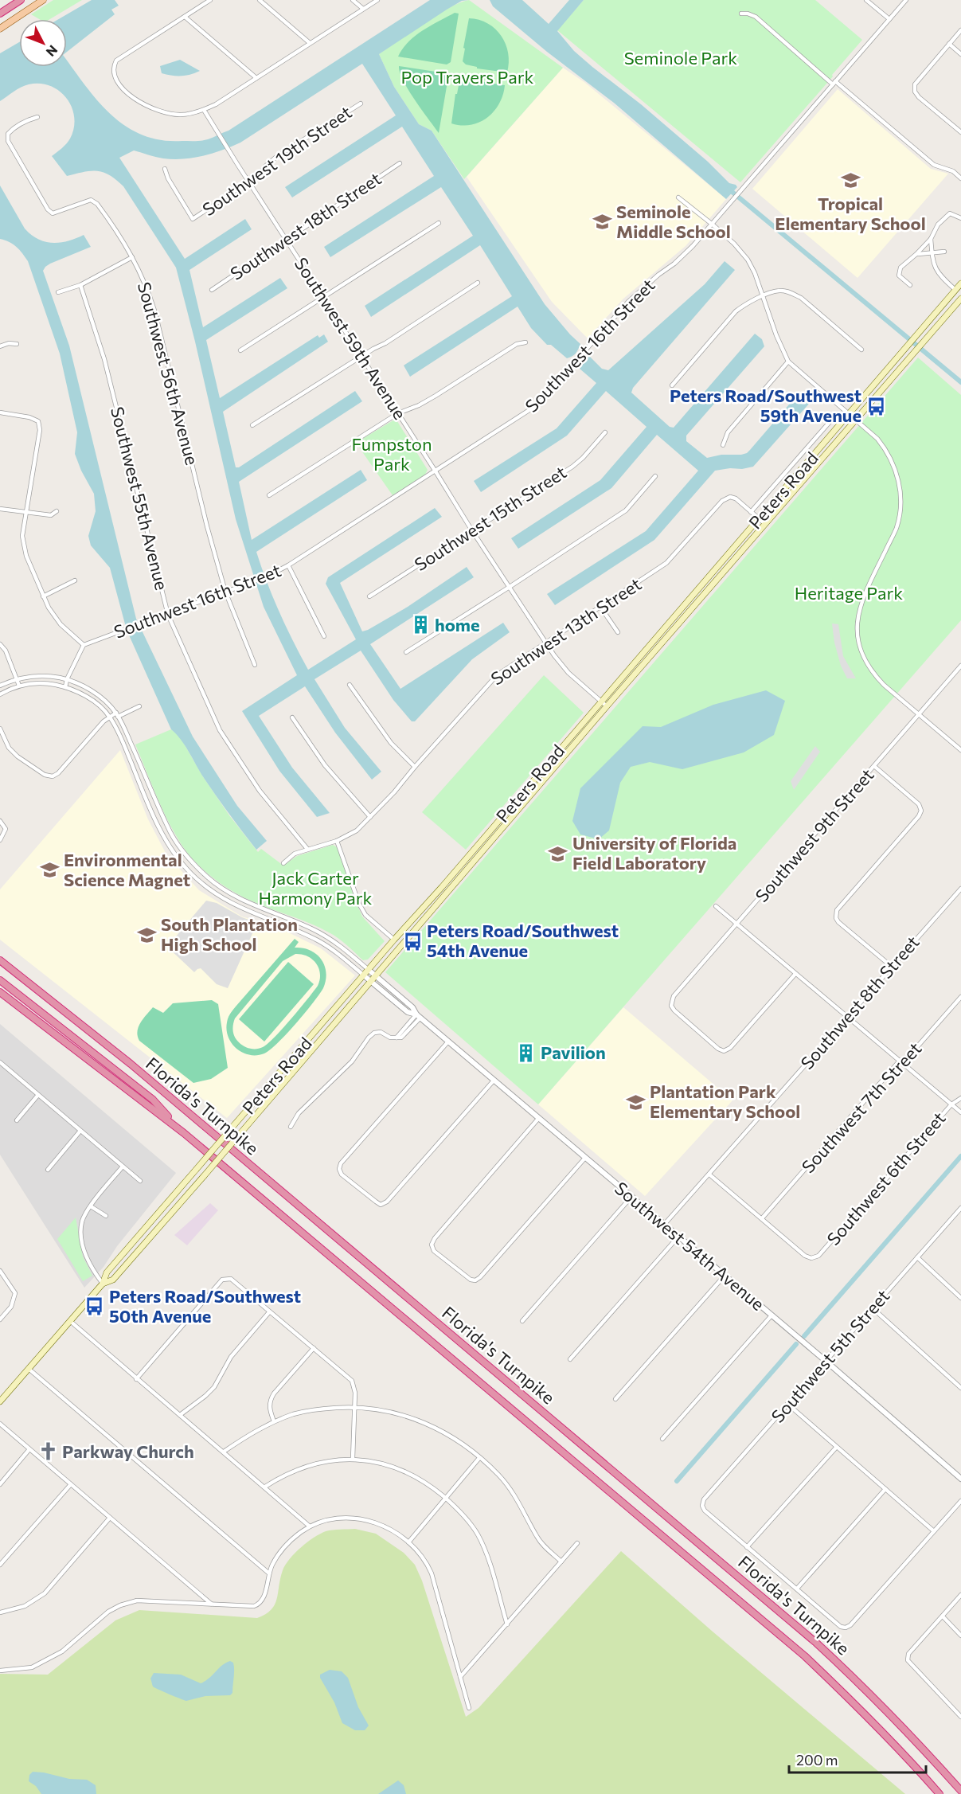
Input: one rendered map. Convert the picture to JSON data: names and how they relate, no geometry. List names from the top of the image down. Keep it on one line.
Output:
{"streets":{"highway":["Florida's Turnpike"],"main road":["Peters Road"],"street":["Southwest 19th Street","Southwest 18th Street","Southwest 59th Avenue","Southwest 16th Street","Southwest 56th Avenue","Southwest 55th Avenue","Southwest 15th Street","Southwest 13th Street","Southwest 9th Street","Southwest 8th Street","Southwest 7th Street","Southwest 6th Street","Southwest 54th Avenue","Southwest 5th Street"]},"crossings":[["Southwest 19th Street","Southwest 59th Avenue"],["Southwest 18th Street","Southwest 59th Avenue"],["Southwest 59th Avenue","Southwest 16th Street"],["Southwest 59th Avenue","Peters Road"],["Southwest 59th Avenue","Southwest 15th Street"],["Southwest 59th Avenue","Southwest 13th Street"],["Southwest 16th Street","Southwest 56th Avenue"],["Southwest 16th Street","Southwest 55th Avenue"],["Peters Road","Southwest 13th Street"],["Peters Road","Southwest 54th Avenue"],["Southwest 55th Avenue","Southwest 13th Street"],["Southwest 8th Street","Southwest 54th Avenue"],["Southwest 7th Street","Southwest 6th Street"],["Southwest 54th Avenue","Southwest 5th Street"]],"parks":["Seminole Park","Pop Travers Park","Fumpston Park","Heritage Park","Jack Carter Harmony Park"],"places":{"school or university":["Tropical Elementary School","Seminole Middle School","University of Florida Field Laboratory","Environmental Science Magnet","South Plantation High School","Plantation Park Elementary School"],"bus stop":["Peters Road/Southwest 59th Avenue","Peters Road/Southwest 54th Avenue","Peters Road/Southwest 50th Avenue"],"building":["home","Pavilion"],"church":["Parkway Church"]},"scale_bar":"200 m","north":"bottom right"}
